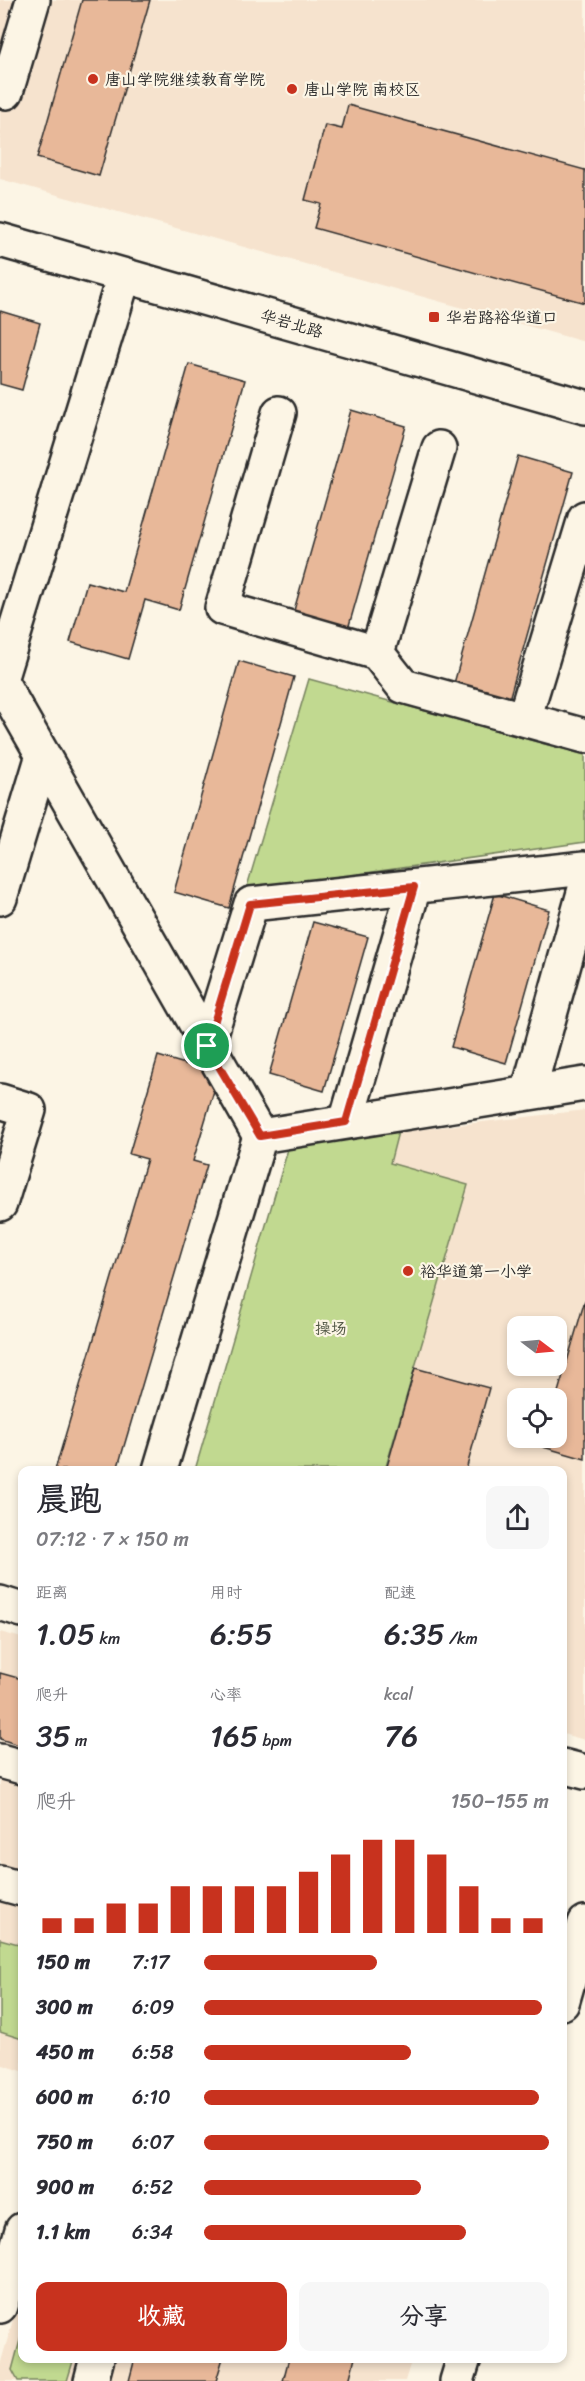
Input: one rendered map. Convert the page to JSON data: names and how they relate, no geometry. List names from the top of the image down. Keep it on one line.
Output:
{"streets":{"street":["华岩北路"]},"parks":["操场"],"places":{"other":["唐山学院继续教育学院","唐山学院 南校区","裕华道第一小学"],"transit":["华岩路裕华道口"]},"north":"right","page":{"heading":["晨跑","07:12 · 7 × 150 m"],"stats":[["距离","1.05 km"],["用时","6:55"],["配速","6:35 /km"],["爬升","35 m"],["心率","165 bpm"],["kcal","76"]],"chart":["爬升","150–155 m"],"list":[{"name":"150 m","note":"7:17"},{"name":"300 m","note":"6:09"},{"name":"450 m","note":"6:58"},{"name":"600 m","note":"6:10"},{"name":"750 m","note":"6:07"},{"name":"900 m","note":"6:52"},{"name":"1.1 km","note":"6:34"}],"buttons":["收藏","分享"]}}
